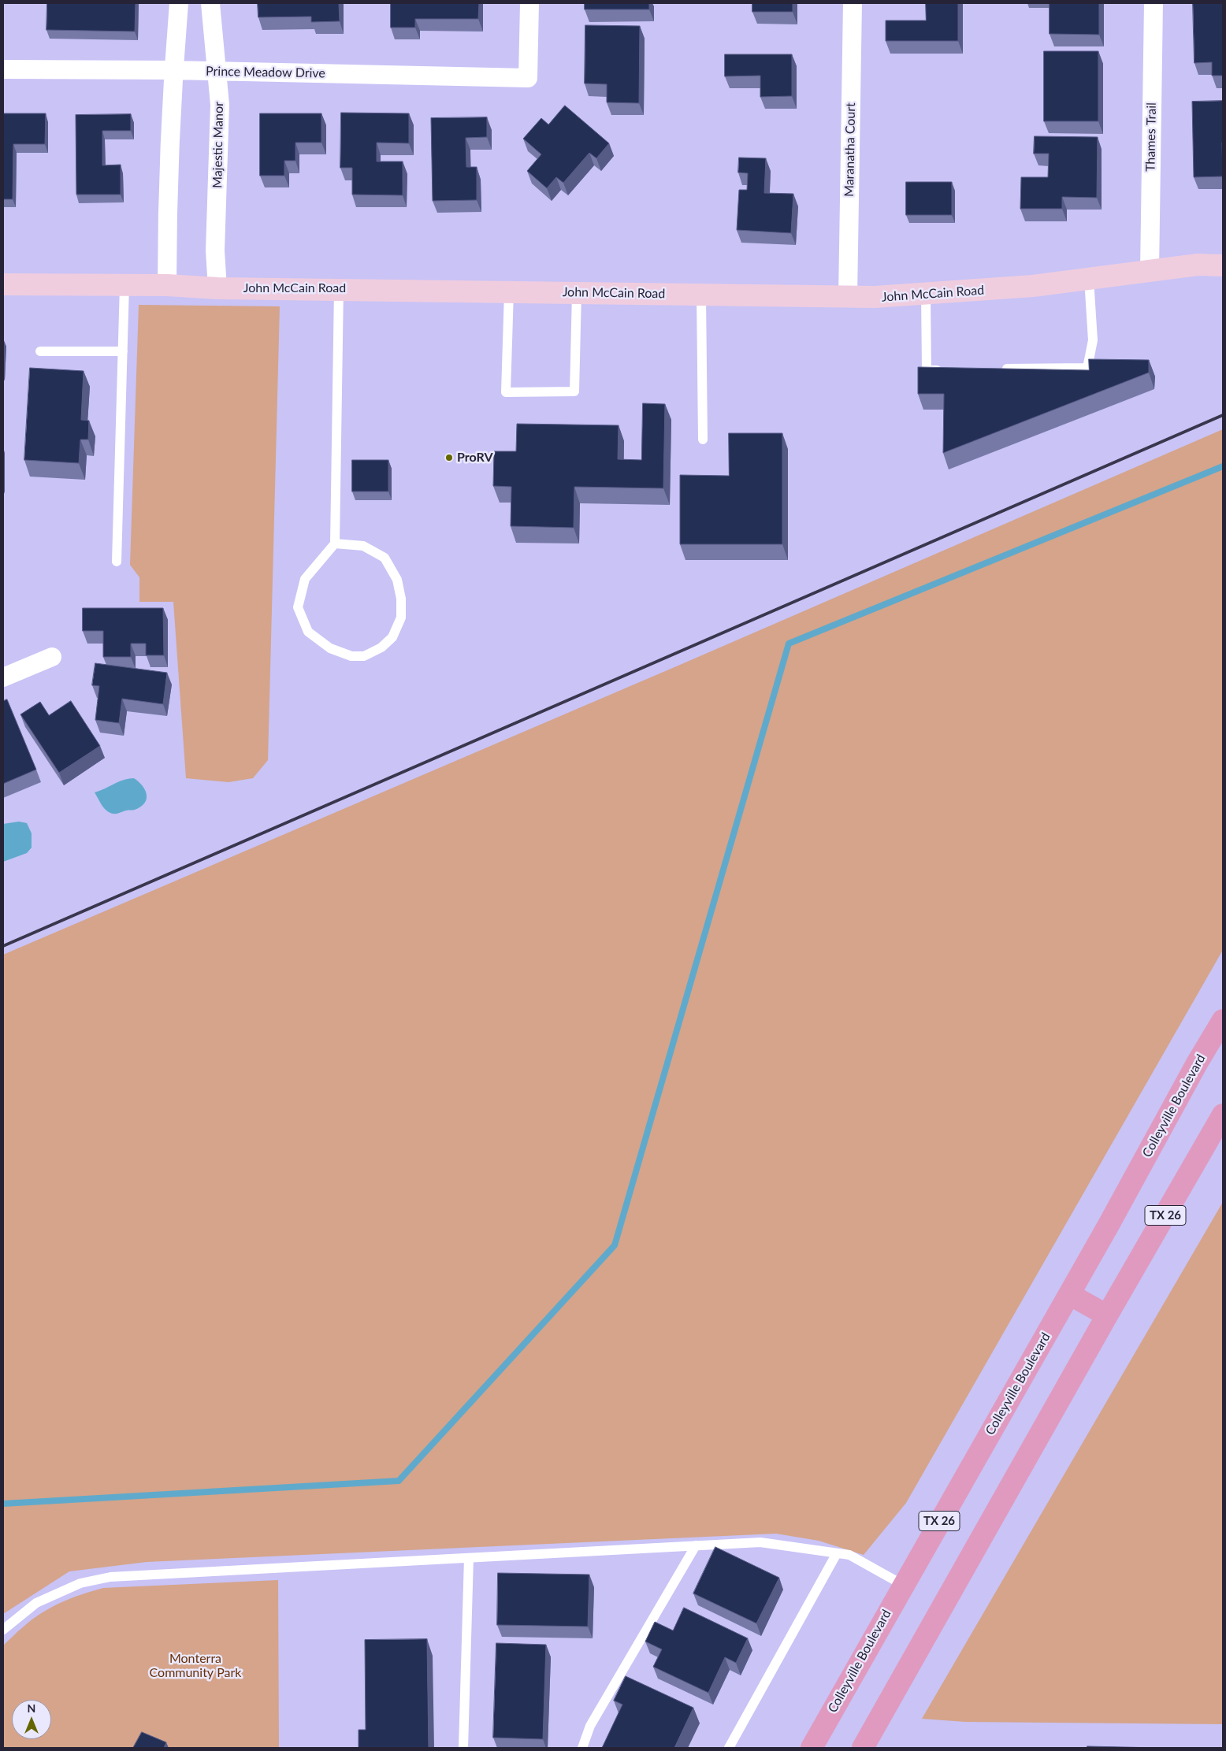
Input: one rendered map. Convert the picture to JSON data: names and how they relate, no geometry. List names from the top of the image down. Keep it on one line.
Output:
{"streets":{"main road":["John McCain Road","Colleyville Boulevard","TX 26"],"street":["Prince Meadow Drive","Thames Trail","Majestic Manor","Maranatha Court"]},"crossings":[["Prince Meadow Drive","Majestic Manor"],["Thames Trail","John McCain Road"],["Majestic Manor","John McCain Road"],["Maranatha Court","John McCain Road"]],"parks":["Monterra Community Park"],"places":["ProRV"],"north":"top"}
